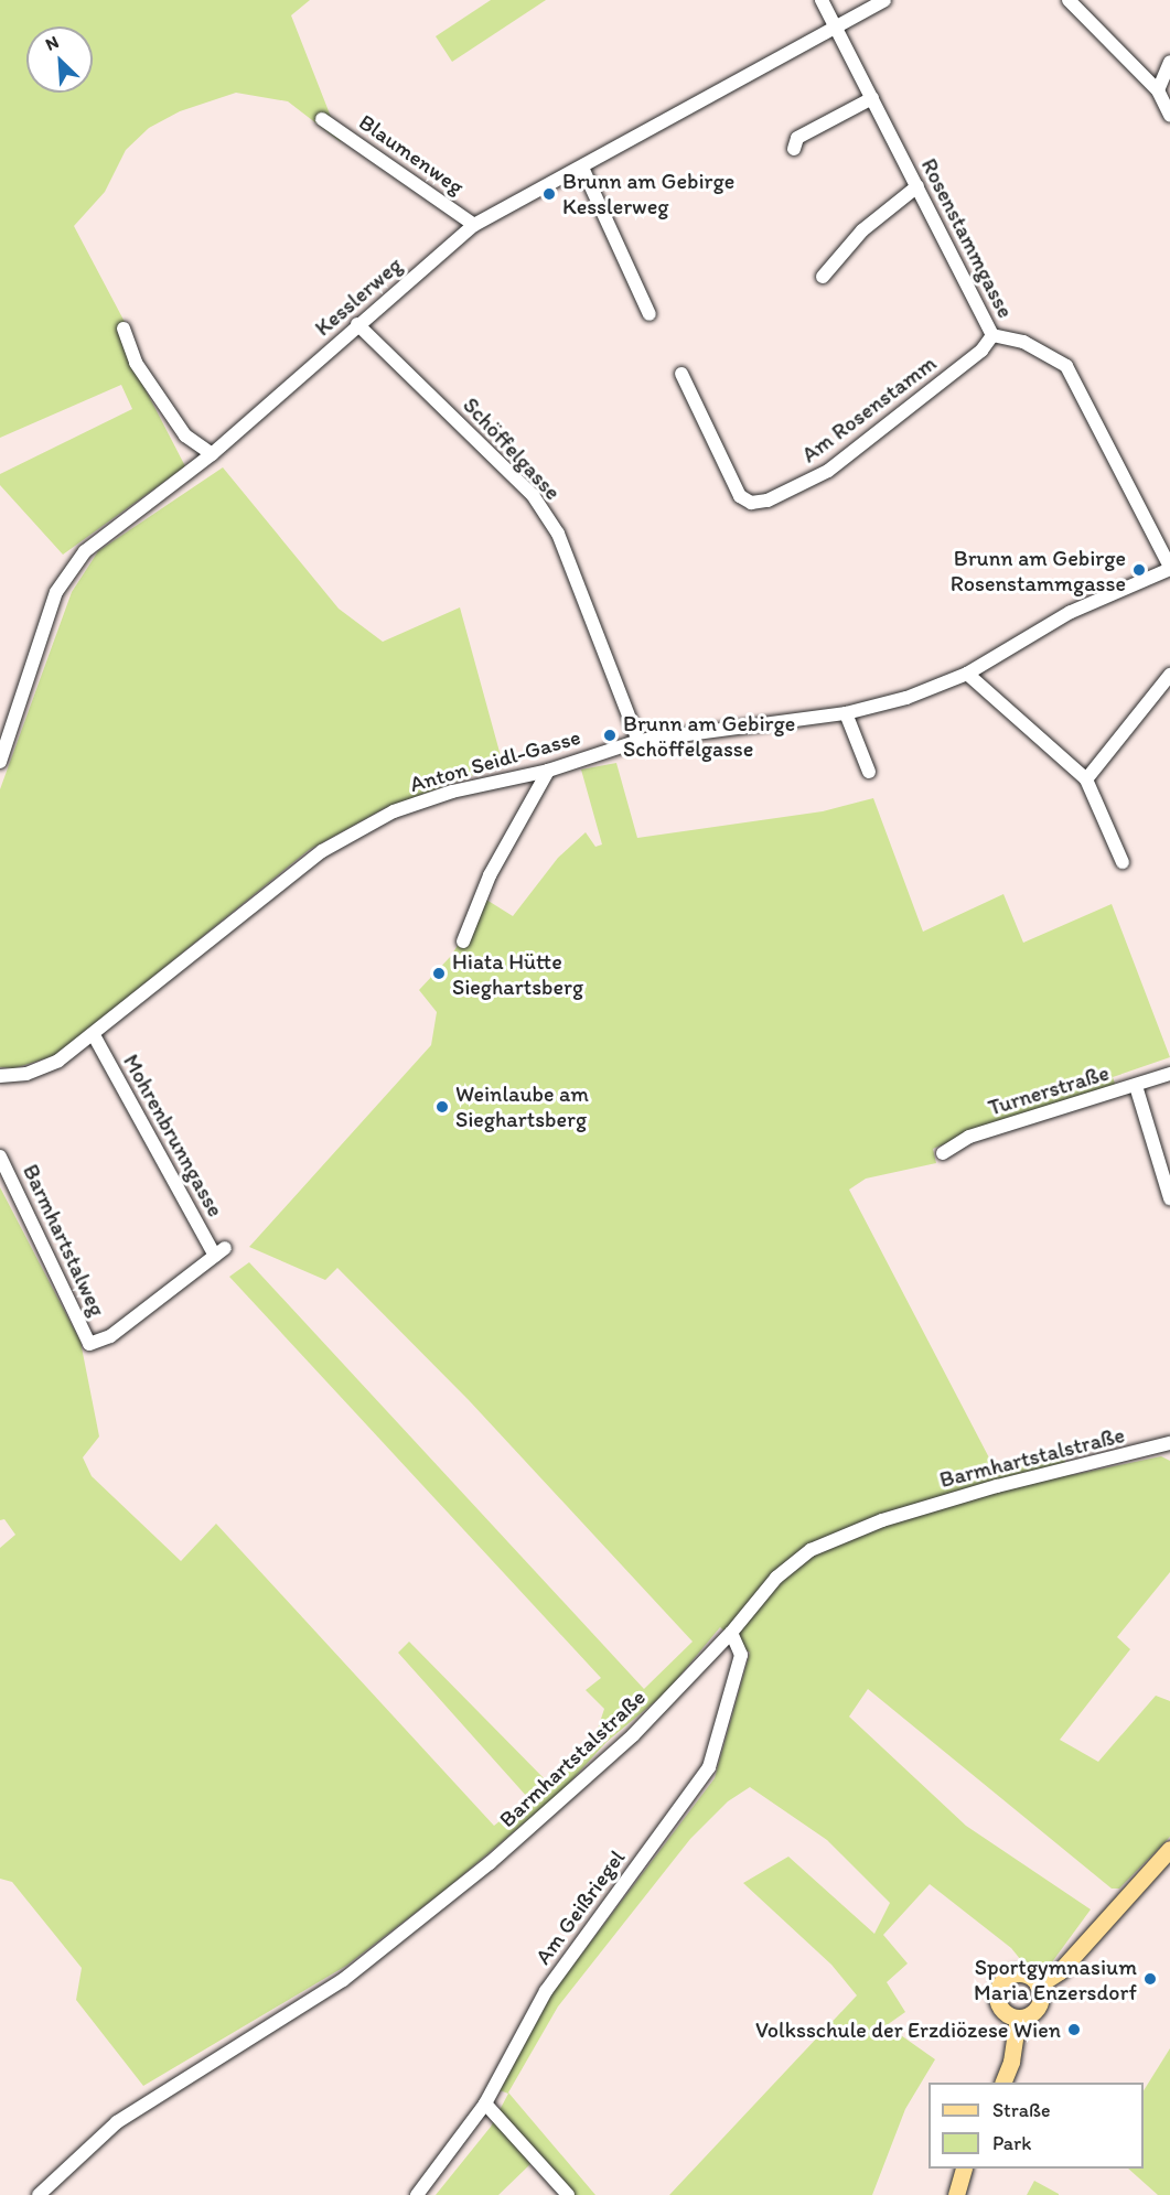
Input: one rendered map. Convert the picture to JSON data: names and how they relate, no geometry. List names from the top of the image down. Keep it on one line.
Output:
{"streets":{"street":["Blaumenweg","Rosenstammgasse","Kesslerweg","Am Rosenstamm","Schöffelgasse","Anton Seidl-Gasse","Turnerstraße","Mohrenbrunngasse","Barmhartstalweg","Barmhartstalstraße","Am Geißriegel"]},"crossings":[["Blaumenweg","Kesslerweg"],["Rosenstammgasse","Kesslerweg"],["Rosenstammgasse","Am Rosenstamm"],["Rosenstammgasse","Anton Seidl-Gasse"],["Kesslerweg","Schöffelgasse"],["Schöffelgasse","Anton Seidl-Gasse"],["Anton Seidl-Gasse","Mohrenbrunngasse"],["Mohrenbrunngasse","Barmhartstalweg"],["Barmhartstalstraße","Am Geißriegel"]],"places":["Brunn am Gebirge Kesslerweg","Brunn am Gebirge Rosenstammgasse","Brunn am Gebirge Schöffelgasse","Hiata Hütte Sieghartsberg","Weinlaube am Sieghartsberg","Sportgymnasium Maria Enzersdorf","Volksschule der Erzdiözese Wien"],"legend":["Straße","Park"],"north":"top left"}
